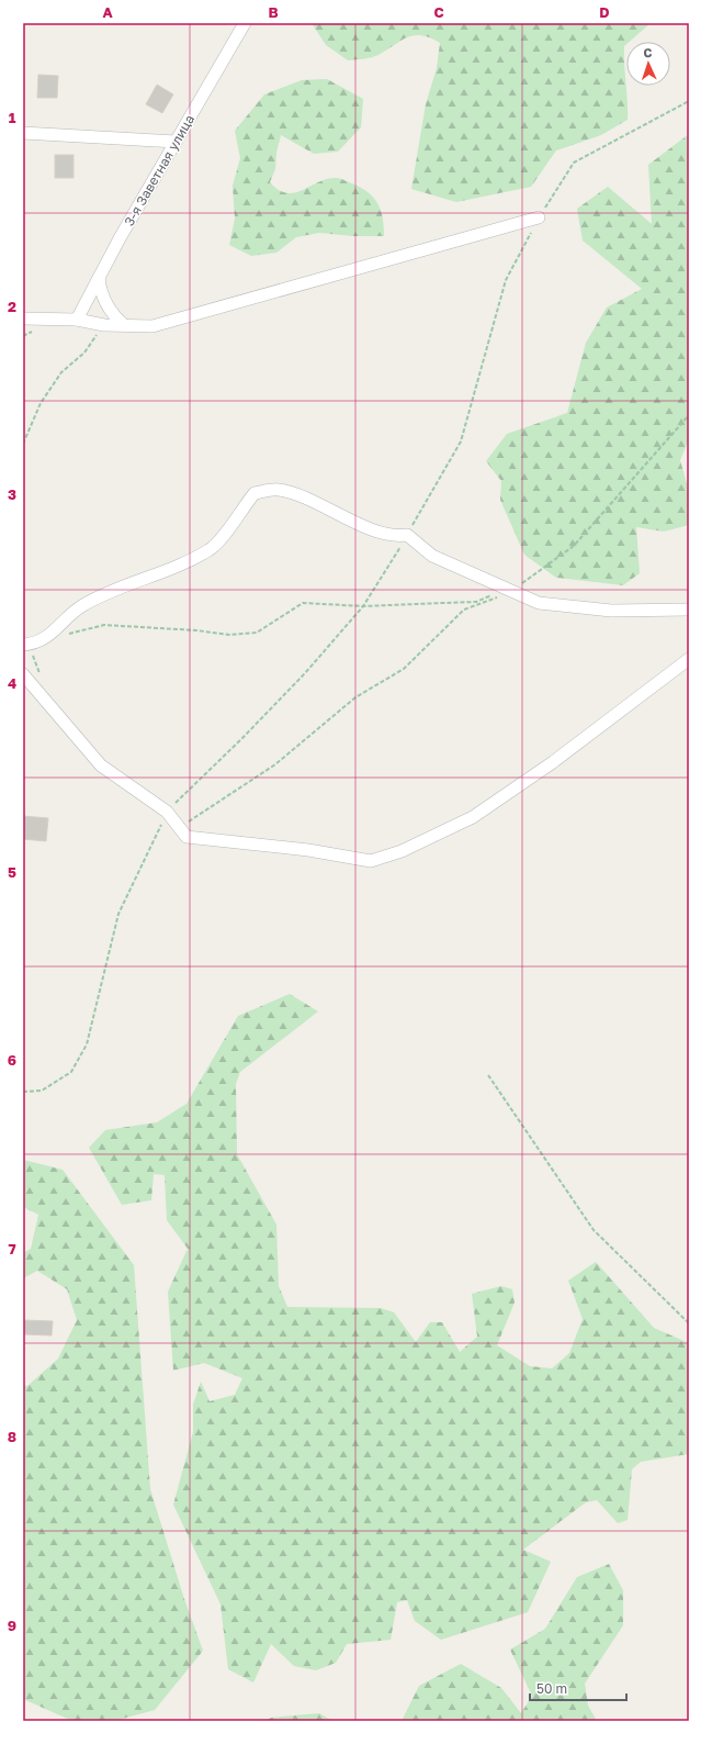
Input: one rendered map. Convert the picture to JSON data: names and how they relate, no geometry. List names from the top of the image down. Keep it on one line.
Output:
{"streets":{"street":["3-я Заветная улица"]},"scale_bar":"50 m","north":"top","grid":{"columns":["A","B","C","D"],"rows":["1","2","3","4","5","6","7","8","9"]}}
